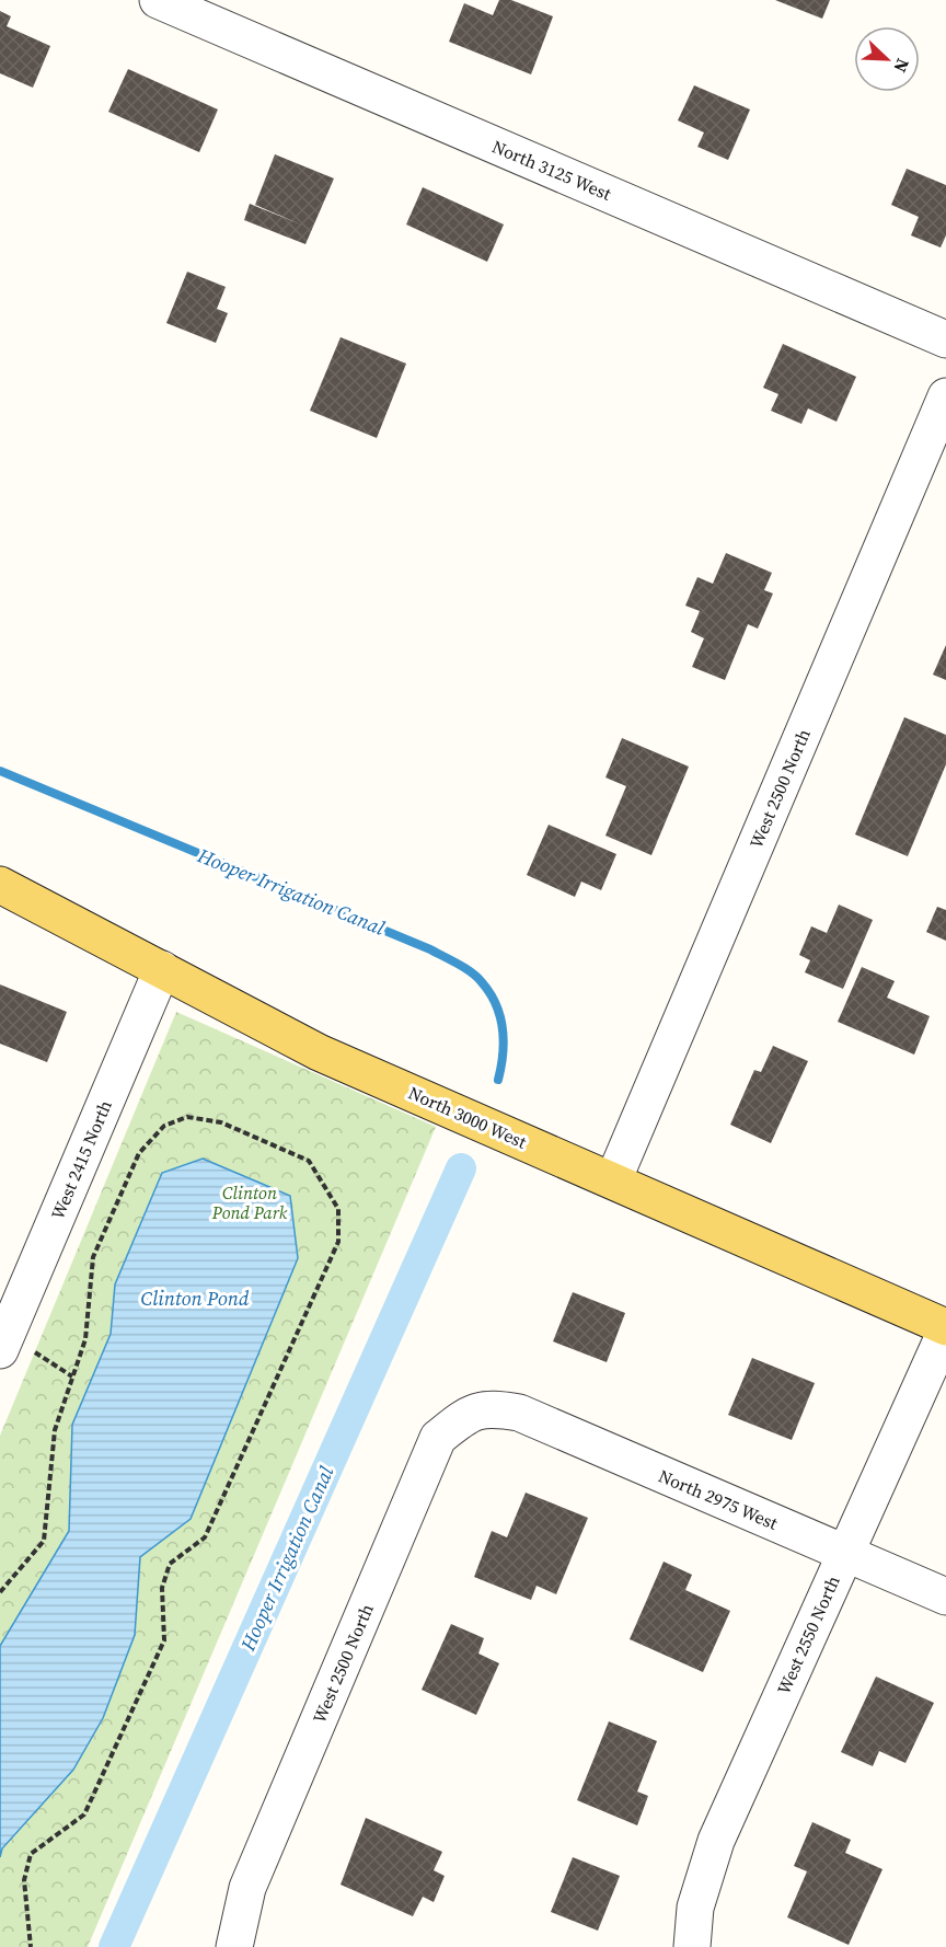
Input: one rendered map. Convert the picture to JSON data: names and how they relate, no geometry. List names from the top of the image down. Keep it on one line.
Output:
{"streets":{"main road":["North 3000 West"],"street":["North 3125 West","West 2500 North","West 2415 North","North 2975 West","West 2550 North"]},"crossings":[["West 2500 North","North 3000 West"],["West 2500 North","North 2975 West"],["North 3000 West","West 2415 North"],["North 3000 West","West 2550 North"],["North 2975 West","West 2550 North"]],"water":["Hooper Irrigation Canal","Clinton Pond"],"parks":["Clinton Pond Park"],"north":"bottom right"}
